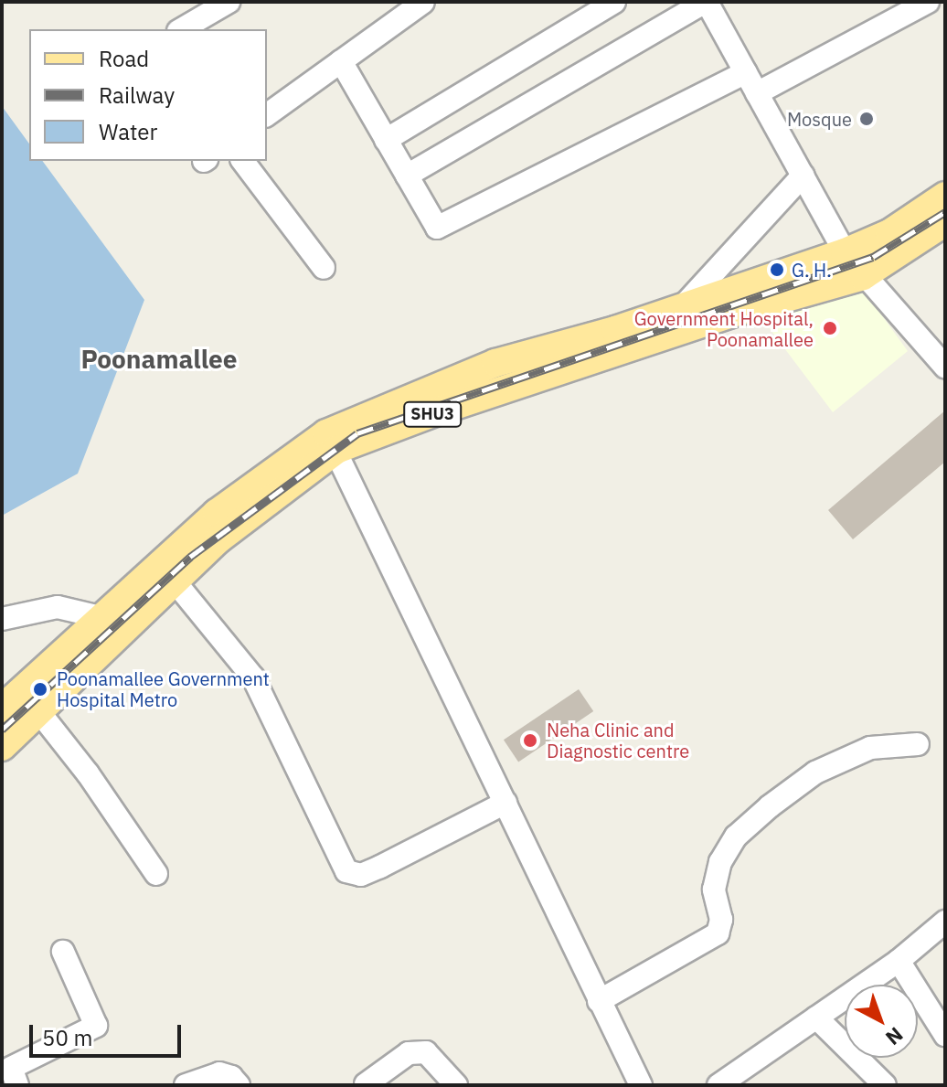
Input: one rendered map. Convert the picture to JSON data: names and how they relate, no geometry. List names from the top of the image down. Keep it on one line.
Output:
{"streets":{"main road":["SHU3"]},"districts":["Poonamallee"],"places":["Mosque","G. H.","Government Hospital, Poonamallee","Poonamallee Government Hospital Metro","Neha Clinic and Diagnostic centre"],"legend":["Road","Railway","Water"],"scale_bar":"50 m","north":"bottom right"}
